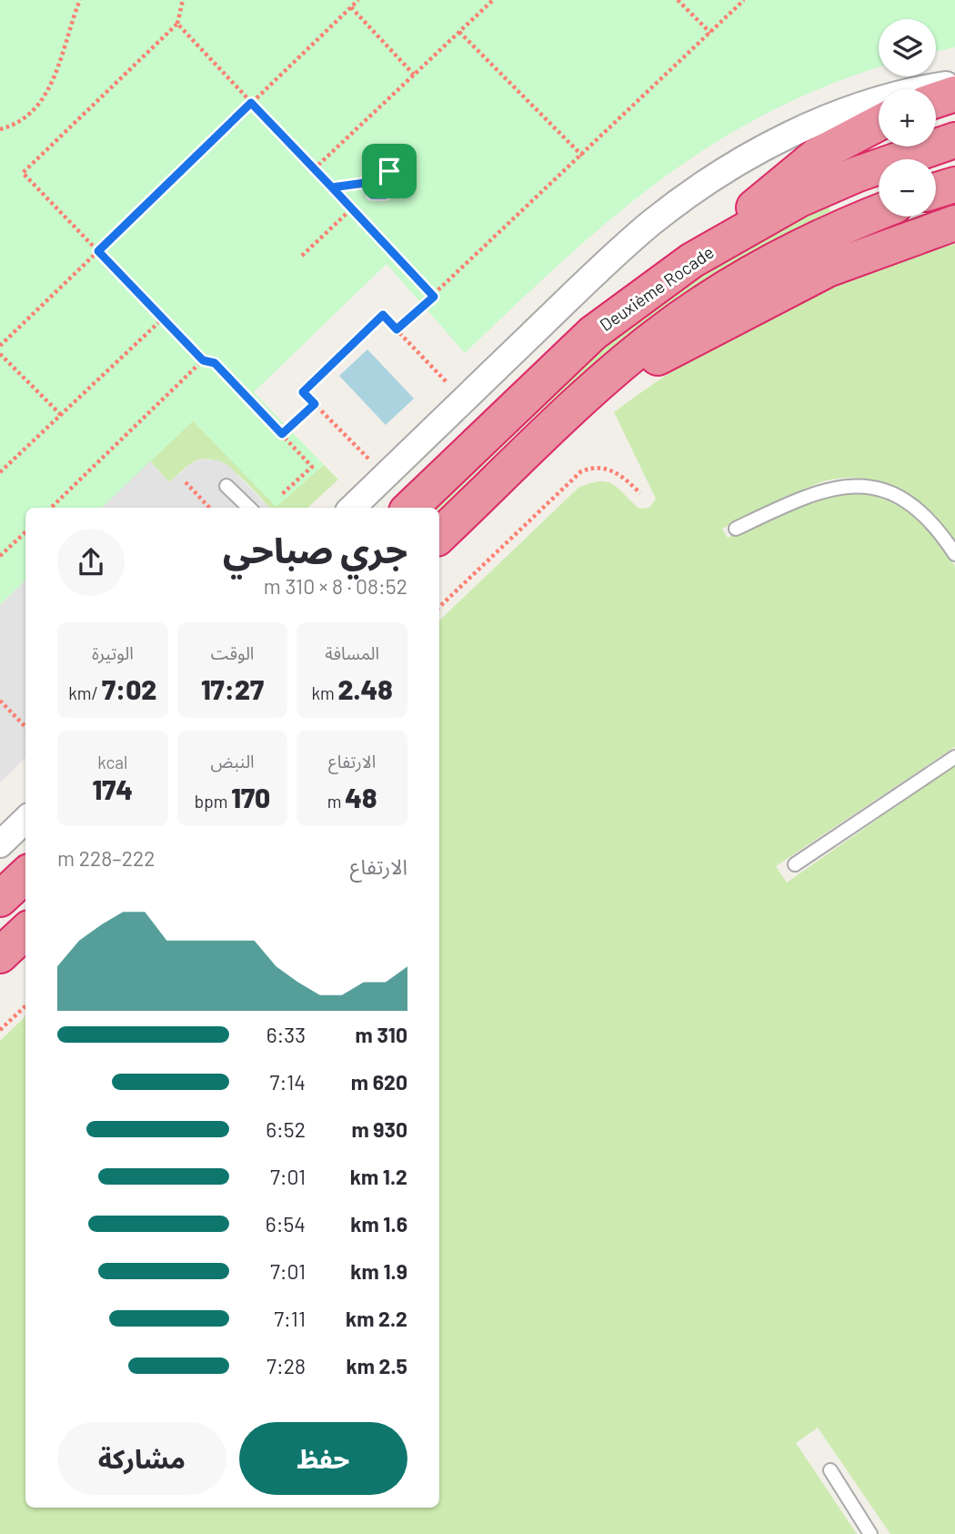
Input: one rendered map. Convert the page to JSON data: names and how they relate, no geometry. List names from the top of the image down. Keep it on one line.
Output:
{"streets":{"highway":["Deuxième Rocade"]},"page":{"map_buttons":["+","−"],"heading":["جري صباحي","08:52 · 8 × 310 m"],"stats":[["المسافة","2.48 km"],["الوقت","17:27"],["الوتيرة","7:02 /km"],["الارتفاع","48 m"],["النبض","170 bpm"],["kcal","174"]],"chart":["الارتفاع","222–228 m"],"list":[{"name":"310 m","note":"6:33"},{"name":"620 m","note":"7:14"},{"name":"930 m","note":"6:52"},{"name":"1.2 km","note":"7:01"},{"name":"1.6 km","note":"6:54"},{"name":"1.9 km","note":"7:01"},{"name":"2.2 km","note":"7:11"},{"name":"2.5 km","note":"7:28"}],"buttons":["حفظ","مشاركة"]}}
